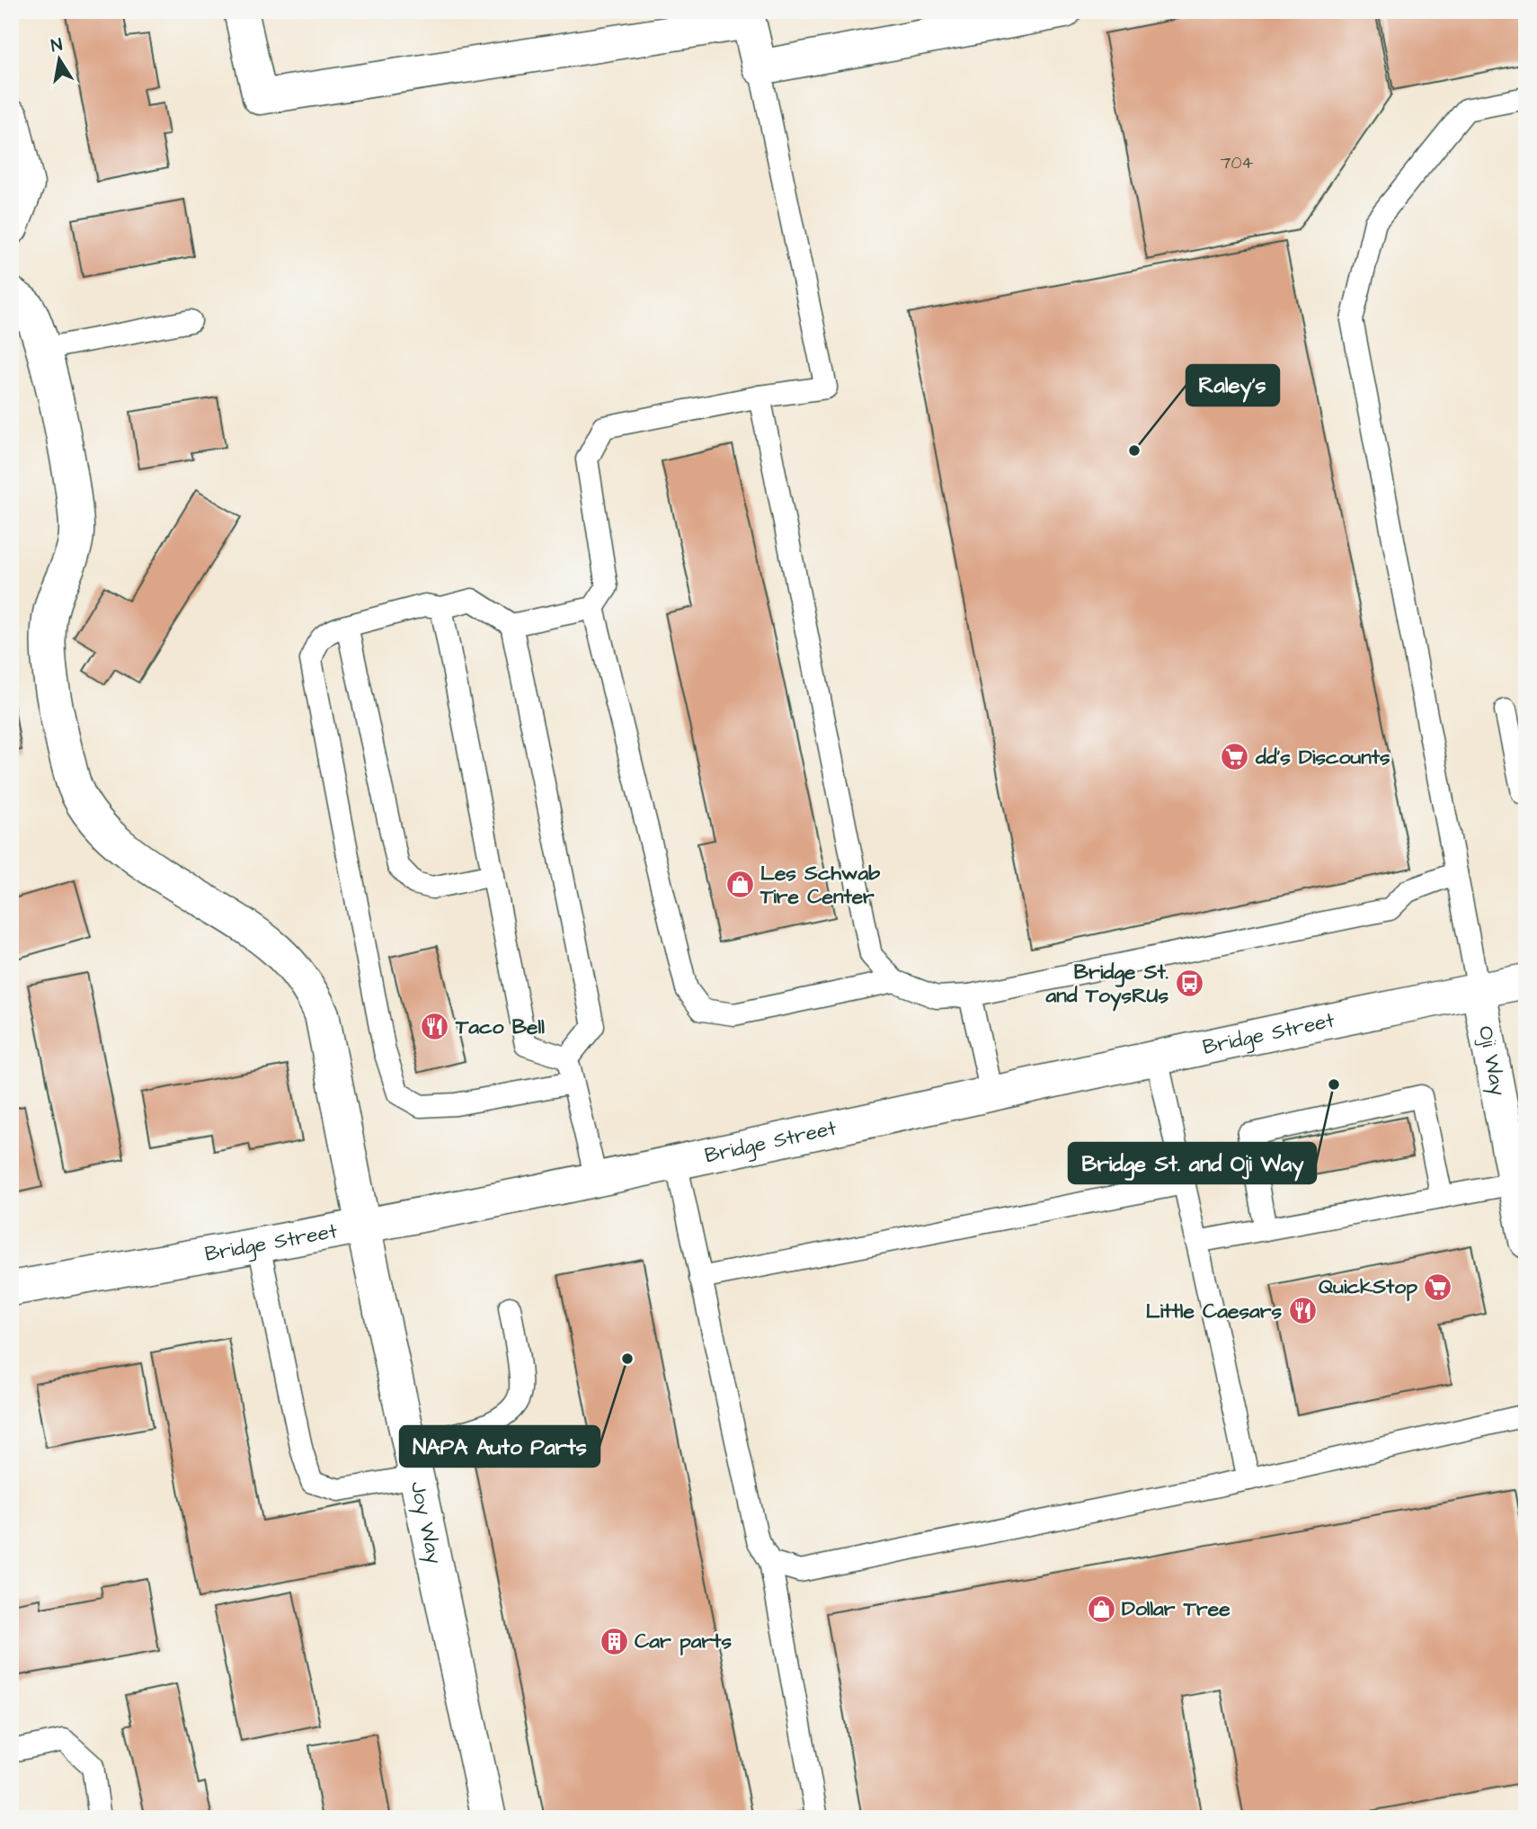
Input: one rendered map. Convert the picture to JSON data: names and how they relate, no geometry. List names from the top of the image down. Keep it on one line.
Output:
{"streets":{"street":["Bridge Street","Oji Way","Joy Way"]},"crossings":[["Bridge Street","Oji Way"],["Bridge Street","Joy Way"]],"places":{"other":["Raley's","Bridge St. and Oji Way","NAPA Auto Parts"],"supermarket":["dd's Discounts","QuickStop"],"shop":["Les Schwab Tire Center","Dollar Tree"],"bus stop":["Bridge St. and ToysRUs"],"restaurant":["Taco Bell","Little Caesars"],"building":["Car parts"]},"house_numbers":["704"],"north":"top"}
